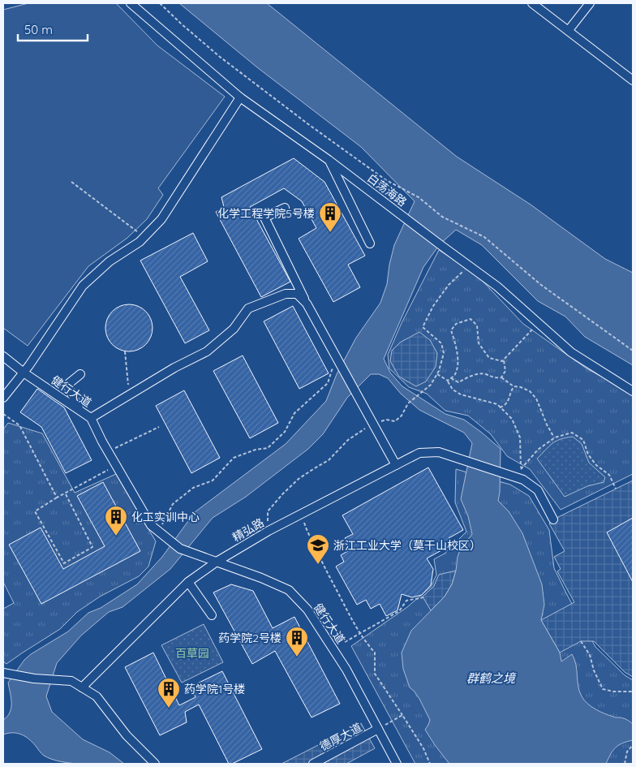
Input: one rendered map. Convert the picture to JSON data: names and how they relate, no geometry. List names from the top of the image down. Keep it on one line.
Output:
{"streets":{"street":["白荡海路","健行大道","精弘路","德厚大道"]},"crossings":[["健行大道","精弘路"],["健行大道","德厚大道"]],"water":["群鹤之境"],"parks":["百草园"],"places":{"building":["化学工程学院5号楼","化工实训中心","药学院2号楼","药学院1号楼"],"school or university":["浙江工业大学（莫干山校区）"]},"scale_bar":"50 m"}
